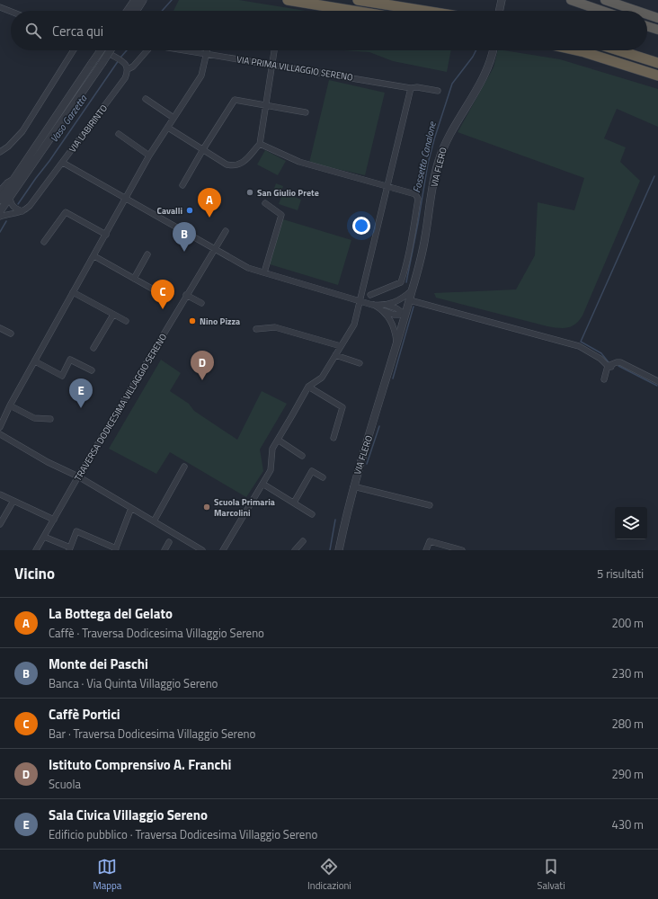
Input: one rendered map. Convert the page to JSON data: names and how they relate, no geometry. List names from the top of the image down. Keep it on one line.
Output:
{"streets":{"street":["VIA PRIMA VILLAGGIO SERENO","VIA LABIRINTO","VIA FLERO","TRAVERSA DODICESIMA VILLAGGIO SERENO"]},"water":["Vaso Garzetta","Fossetta Canalone"],"places":["San Giulio Prete","Cavalli","Nino Pizza","Scuola Primaria Marcolini"],"page":{"search":"Cerca qui","pins":["A","B","C","D","E"],"heading":["Vicino","5 risultati"],"list":[{"mark":"A","name":"La Bottega del Gelato","note":"Caffè · Traversa Dodicesima Villaggio Sereno","value":"200 m"},{"mark":"B","name":"Monte dei Paschi","note":"Banca · Via Quinta Villaggio Sereno","value":"230 m"},{"mark":"C","name":"Caffè Portici","note":"Bar · Traversa Dodicesima Villaggio Sereno","value":"280 m"},{"mark":"D","name":"Istituto Comprensivo A. Franchi","note":"Scuola","value":"290 m"},{"mark":"E","name":"Sala Civica Villaggio Sereno","note":"Edificio pubblico · Traversa Dodicesima Villaggio Sereno","value":"430 m"}],"nav":["Mappa","Indicazioni","Salvati"]}}
